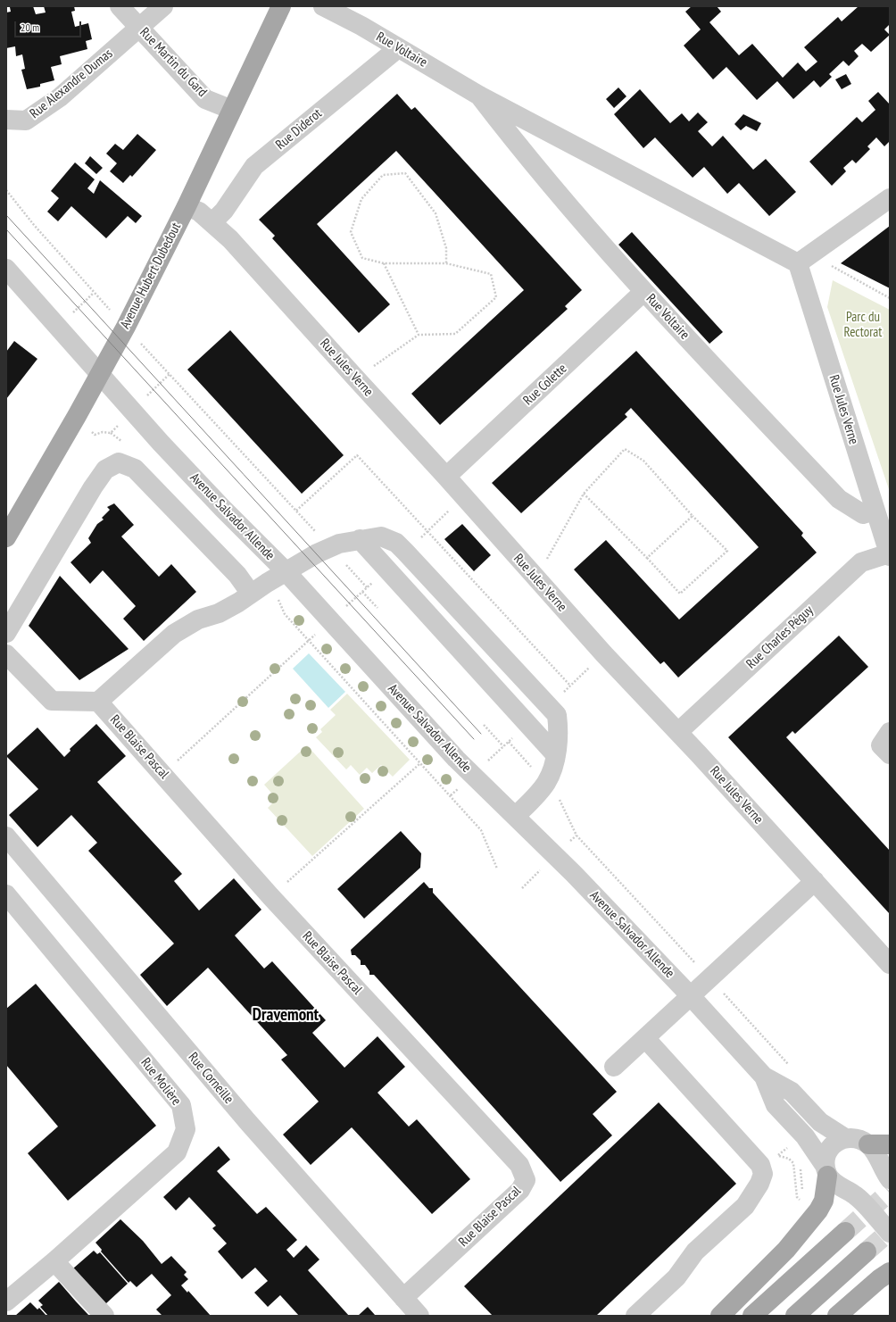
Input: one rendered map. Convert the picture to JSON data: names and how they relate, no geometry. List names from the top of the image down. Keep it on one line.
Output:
{"streets":{"main road":["Avenue Hubert Dubedout"],"street":["Rue Voltaire","Rue Martin du Gard","Rue Alexandre Dumas","Rue Diderot","Rue Jules Verne","Rue Colette","Avenue Salvador Allende","Rue Charles Péguy","Rue Blaise Pascal","Rue Corneille","Rue Molière"]},"crossings":[["Rue Voltaire","Rue Diderot"],["Rue Voltaire","Rue Jules Verne"],["Rue Voltaire","Rue Colette"],["Rue Martin du Gard","Rue Alexandre Dumas"],["Rue Martin du Gard","Avenue Hubert Dubedout"],["Rue Diderot","Rue Jules Verne"],["Avenue Hubert Dubedout","Rue Jules Verne"],["Avenue Hubert Dubedout","Avenue Salvador Allende"],["Rue Jules Verne","Rue Colette"],["Rue Jules Verne","Rue Charles Péguy"],["Rue Blaise Pascal","Rue Corneille"]],"districts":["Dravemont"],"parks":["Parc du Rectorat"],"scale_bar":"20 m"}
